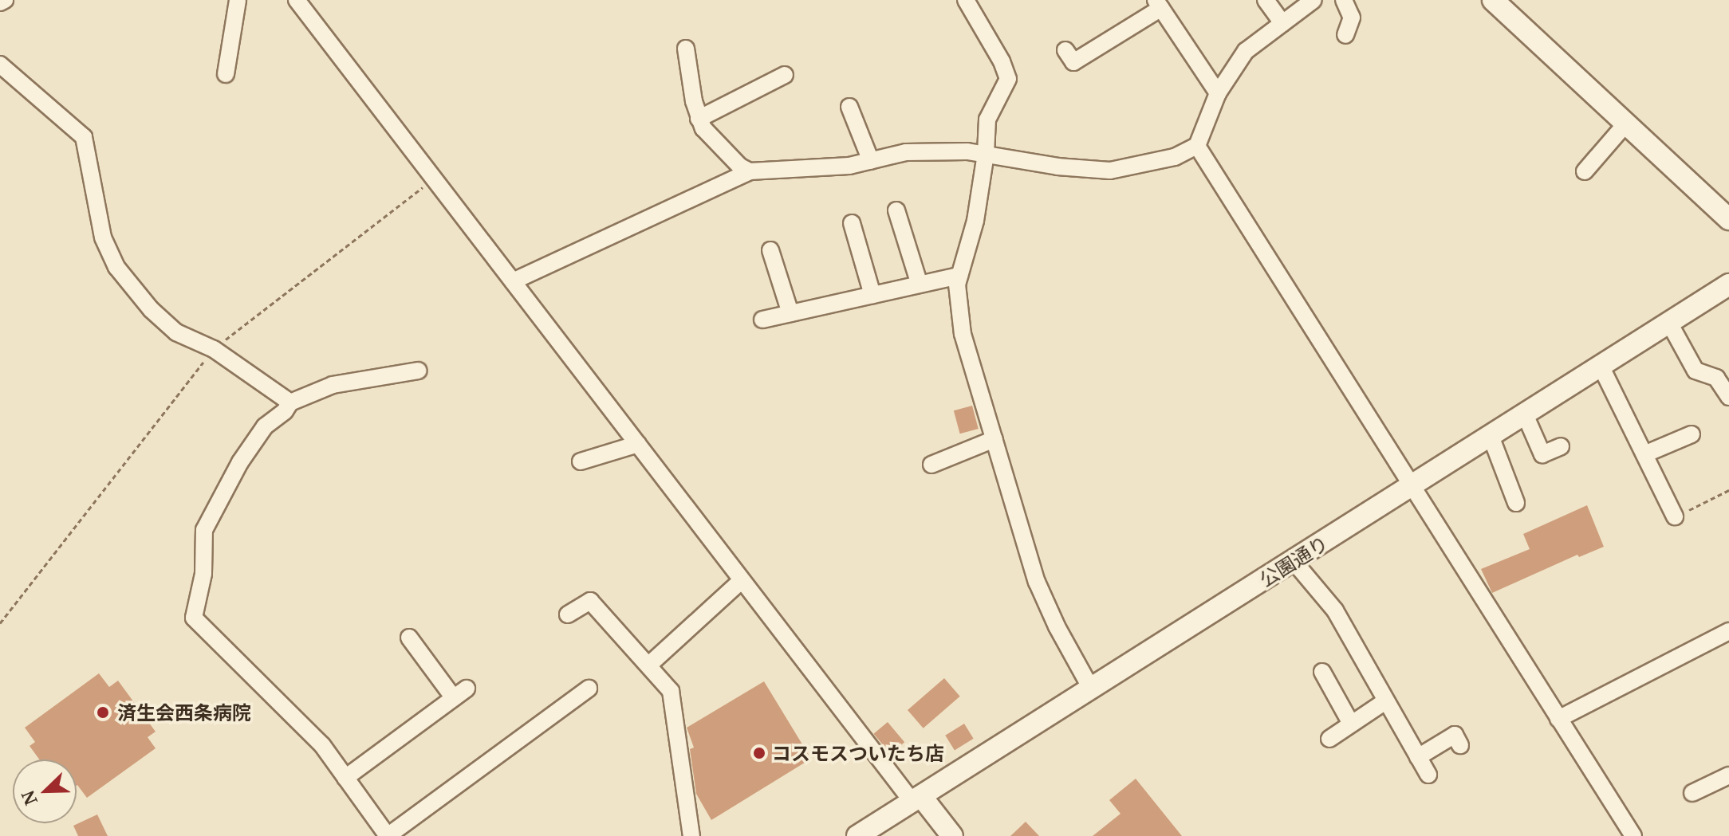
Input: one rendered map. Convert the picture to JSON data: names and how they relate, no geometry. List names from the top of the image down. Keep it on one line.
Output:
{"streets":{"street":["公園通り"]},"places":["済生会西条病院","コスモスついたち店"],"north":"bottom left"}
